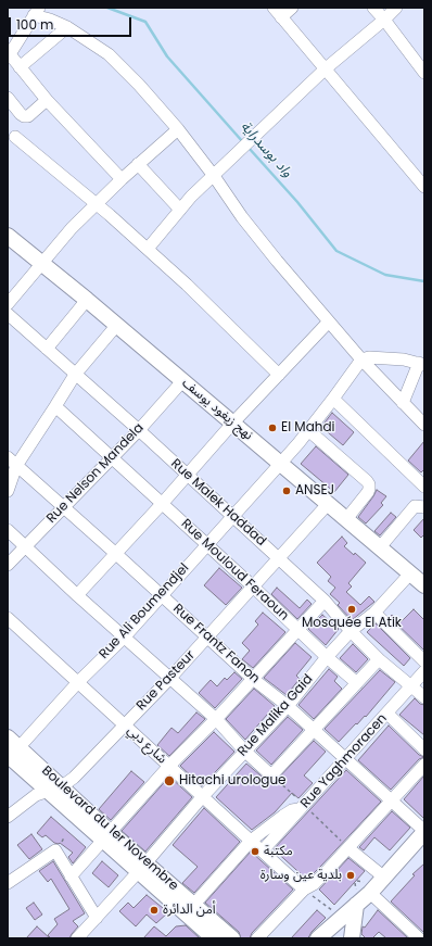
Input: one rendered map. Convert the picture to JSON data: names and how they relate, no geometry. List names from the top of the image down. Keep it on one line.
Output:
{"streets":{"main road":["نهج زيغود يوسف","Boulevard du 1er Novembre"],"street":["Rue Nelson Mandela","Rue Malek Haddad","Rue Mouloud Feraoun","Rue Ali Boumendjel","Rue Frantz Fanon","Rue Pasteur","Rue Malika Gaid","شارع دبي","Rue Yaghmoracen"]},"crossings":[["نهج زيغود يوسف","Rue Nelson Mandela"],["نهج زيغود يوسف","Rue Ali Boumendjel"],["نهج زيغود يوسف","Rue Pasteur"],["نهج زيغود يوسف","Rue Malika Gaid"],["Rue Nelson Mandela","Rue Malek Haddad"],["Rue Nelson Mandela","Rue Mouloud Feraoun"],["Rue Nelson Mandela","Rue Frantz Fanon"],["Rue Malek Haddad","Rue Ali Boumendjel"],["Rue Malek Haddad","Rue Pasteur"],["Rue Malek Haddad","Rue Malika Gaid"],["Rue Malek Haddad","Rue Yaghmoracen"],["Rue Mouloud Feraoun","Rue Ali Boumendjel"],["Rue Mouloud Feraoun","Rue Pasteur"],["Rue Mouloud Feraoun","Rue Malika Gaid"],["Rue Ali Boumendjel","Rue Frantz Fanon"],["Rue Ali Boumendjel","شارع دبي"],["Rue Ali Boumendjel","Boulevard du 1er Novembre"],["Rue Frantz Fanon","Rue Pasteur"],["Rue Frantz Fanon","Rue Malika Gaid"],["Rue Frantz Fanon","Rue Yaghmoracen"],["Rue Pasteur","شارع دبي"],["Rue Pasteur","Boulevard du 1er Novembre"],["Rue Malika Gaid","شارع دبي"],["Rue Malika Gaid","Boulevard du 1er Novembre"],["شارع دبي","Rue Yaghmoracen"]],"water":["واد بوسدراية"],"places":["El Mahdi","ANSEJ","Mosquée El Atik","Hitachi urologue","مكتبة","بلدية عين وسارة","أمن الدائرة"],"scale_bar":"100 m"}
